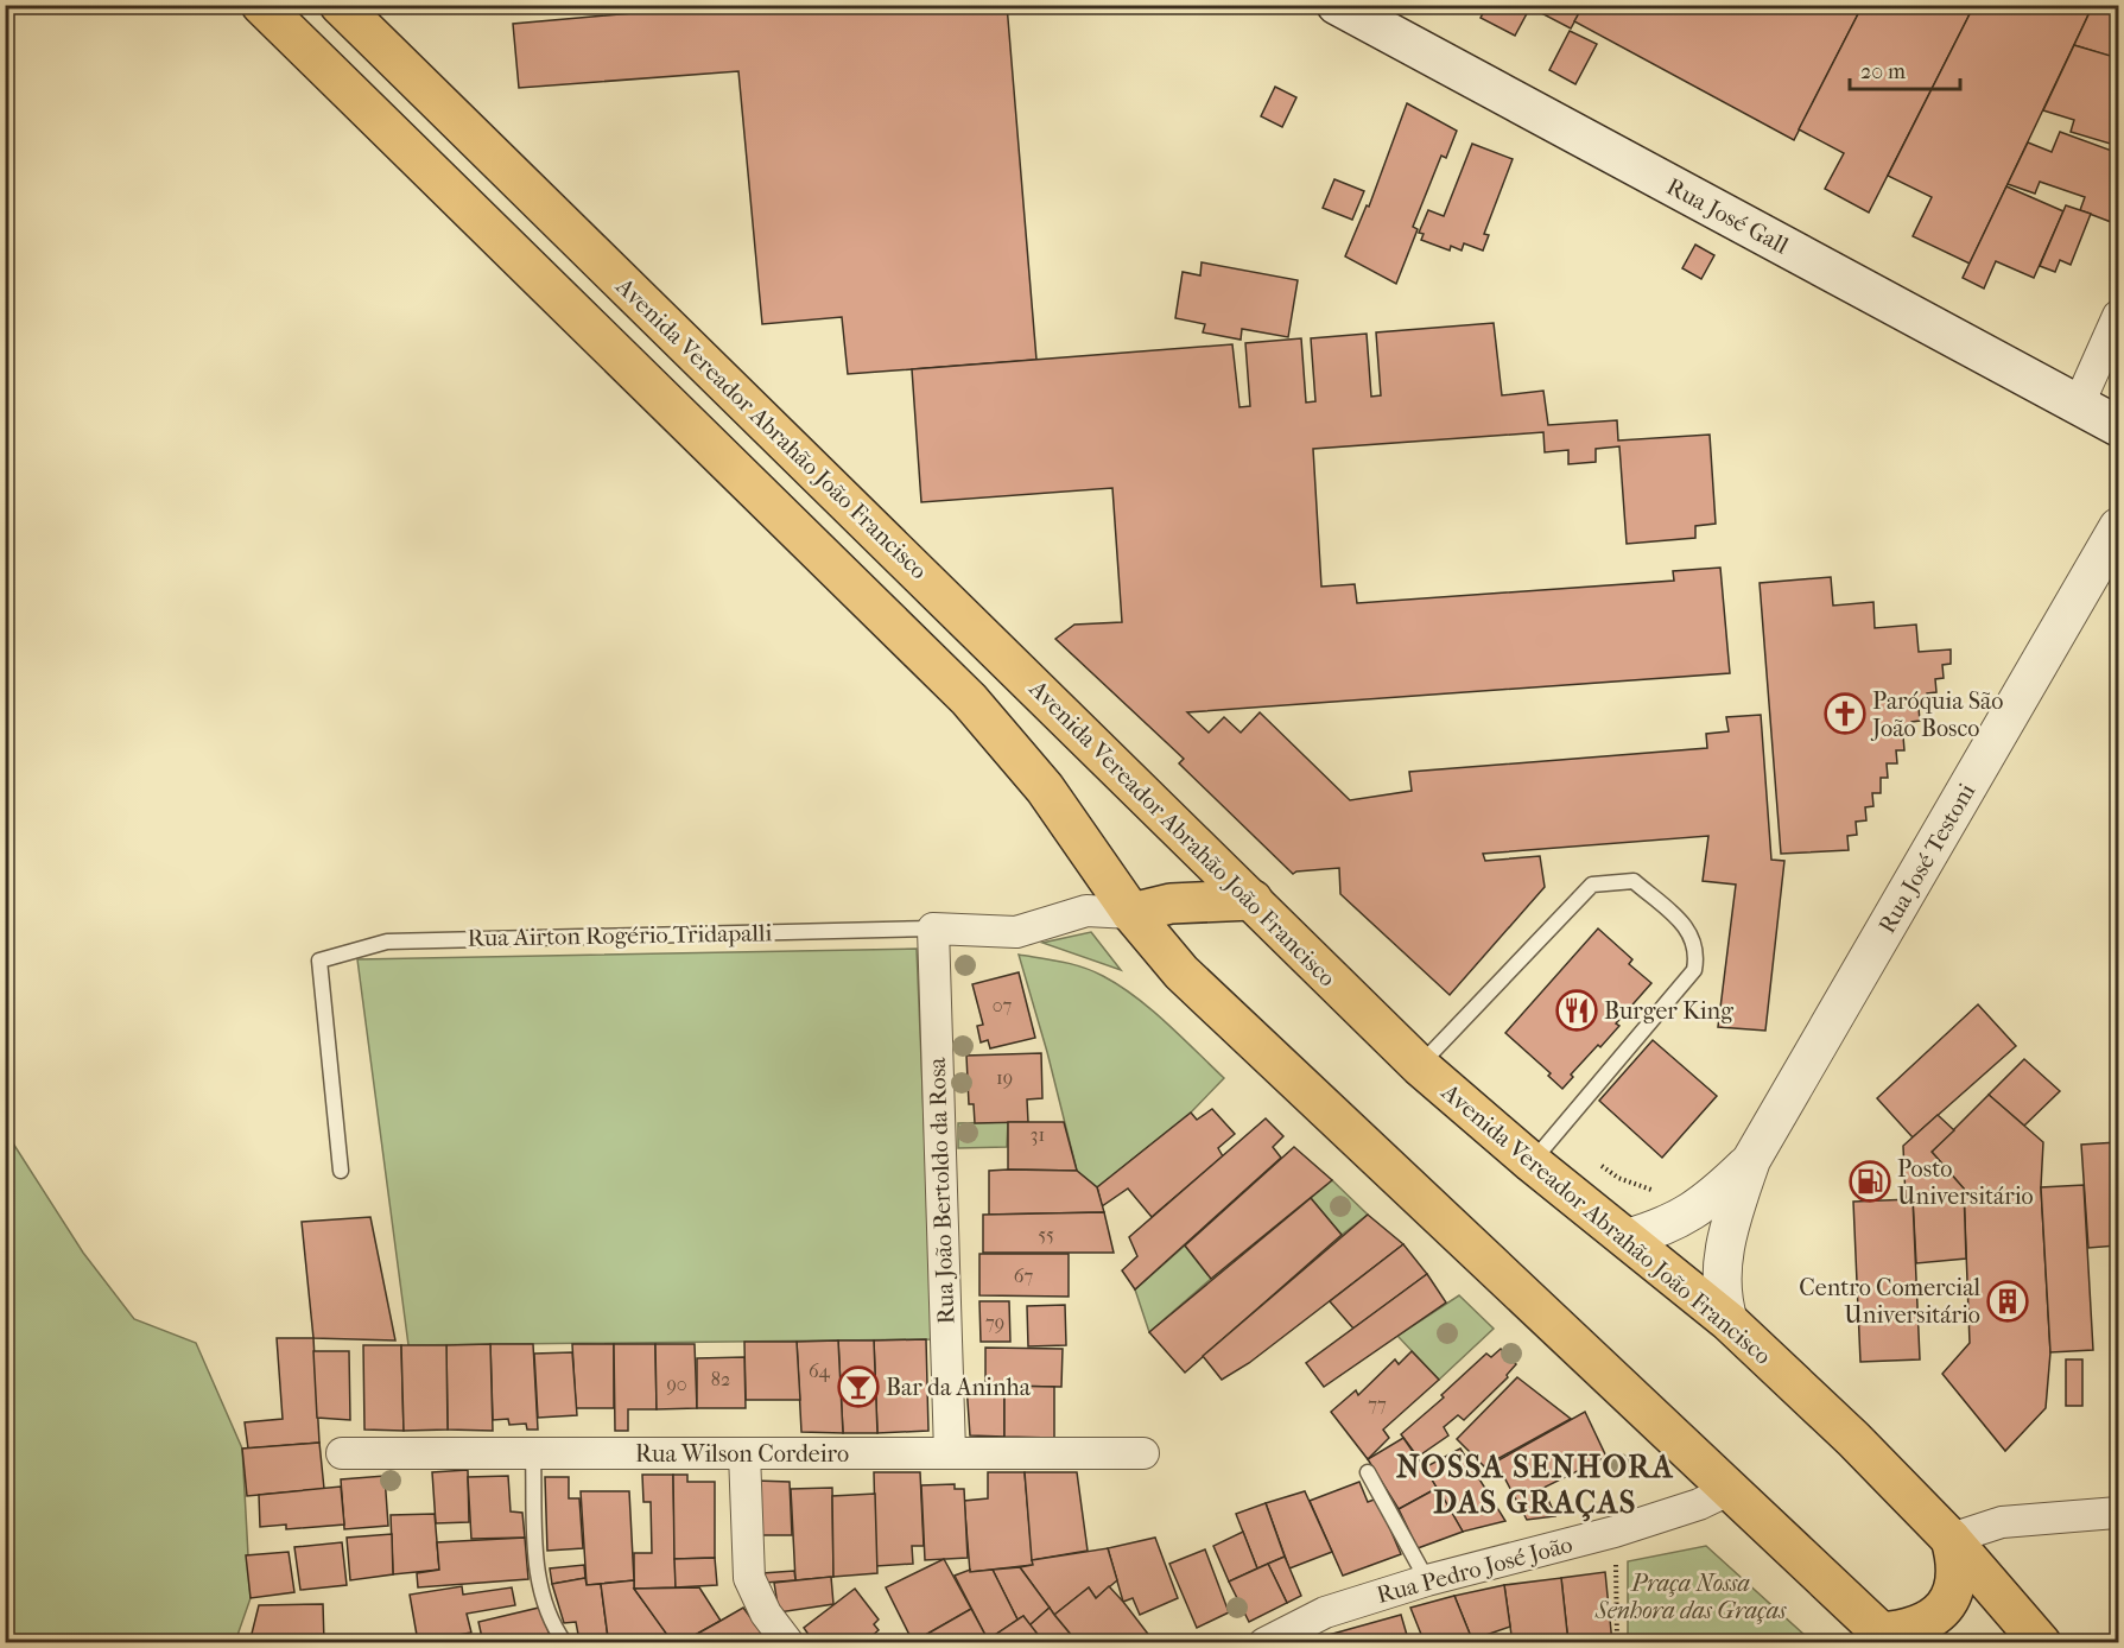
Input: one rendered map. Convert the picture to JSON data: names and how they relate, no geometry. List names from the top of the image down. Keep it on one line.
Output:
{"streets":{"main road":["Rua José Gall","Avenida Vereador Abrahão João Francisco"],"street":["Rua José Testoni","Rua Airton Rogério Tridapalli","Rua João Bertoldo da Rosa","Rua Wilson Cordeiro","Rua Pedro José João"]},"crossings":[["Avenida Vereador Abrahão João Francisco","Rua José Testoni"],["Rua Airton Rogério Tridapalli","Rua João Bertoldo da Rosa"],["Rua João Bertoldo da Rosa","Rua Wilson Cordeiro"]],"districts":["NOSSA SENHORA DAS GRAÇAS"],"parks":["Praça Nossa Senhora das Graças"],"places":{"church":["Paróquia São João Bosco"],"restaurant":["Burger King"],"fuel station":["Posto Universitário"],"building":["Centro Comercial Universitário"],"bar":["Bar da Aninha"]},"house_numbers":["07","19","31","55","67","79","64","82","90","77"],"scale_bar":"20 m"}
